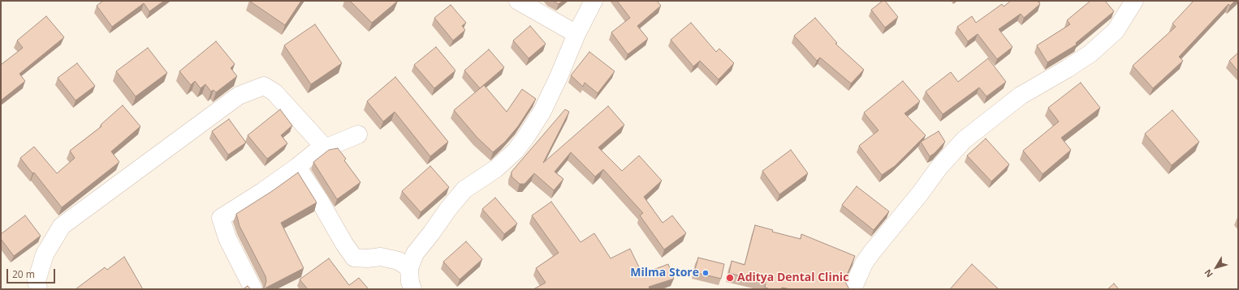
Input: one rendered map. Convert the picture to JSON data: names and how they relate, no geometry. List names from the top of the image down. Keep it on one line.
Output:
{"places":["Milma Store","Aditya Dental Clinic"],"scale_bar":"20 m","north":"bottom left"}
